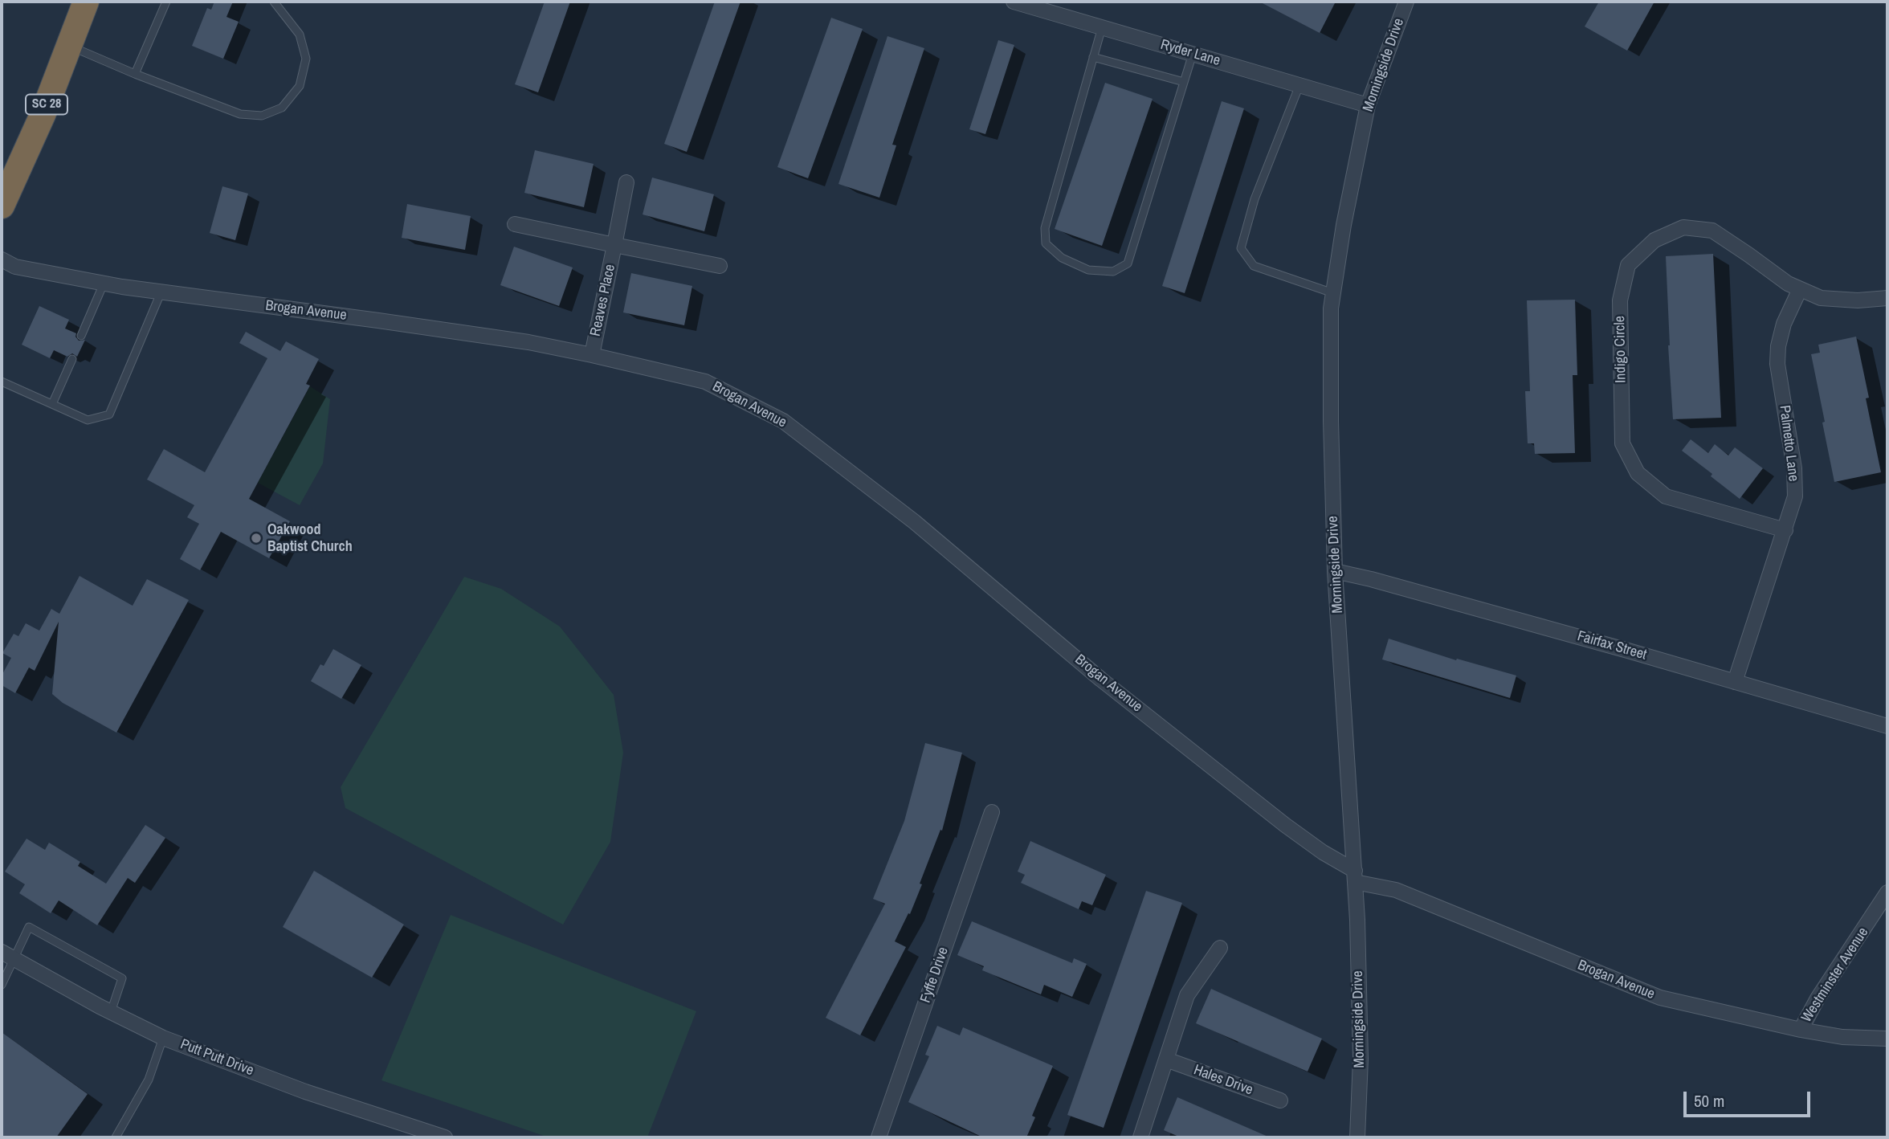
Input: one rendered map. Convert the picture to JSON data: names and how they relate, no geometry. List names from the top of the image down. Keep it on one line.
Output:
{"streets":{"highway":["SC 28"],"street":["Ryder Lane","Morningside Drive","Reaves Place","Brogan Avenue","Indigo Circle","Palmetto Lane","Fairfax Street","Fyffe Drive","Westminster Avenue","Putt Putt Drive","Hales Drive"]},"crossings":[["Ryder Lane","Morningside Drive"],["Morningside Drive","Brogan Avenue"],["Morningside Drive","Fairfax Street"],["Reaves Place","Brogan Avenue"],["Brogan Avenue","Westminster Avenue"],["Indigo Circle","Palmetto Lane"],["Palmetto Lane","Fairfax Street"]],"places":["Oakwood Baptist Church"],"scale_bar":"50 m"}
